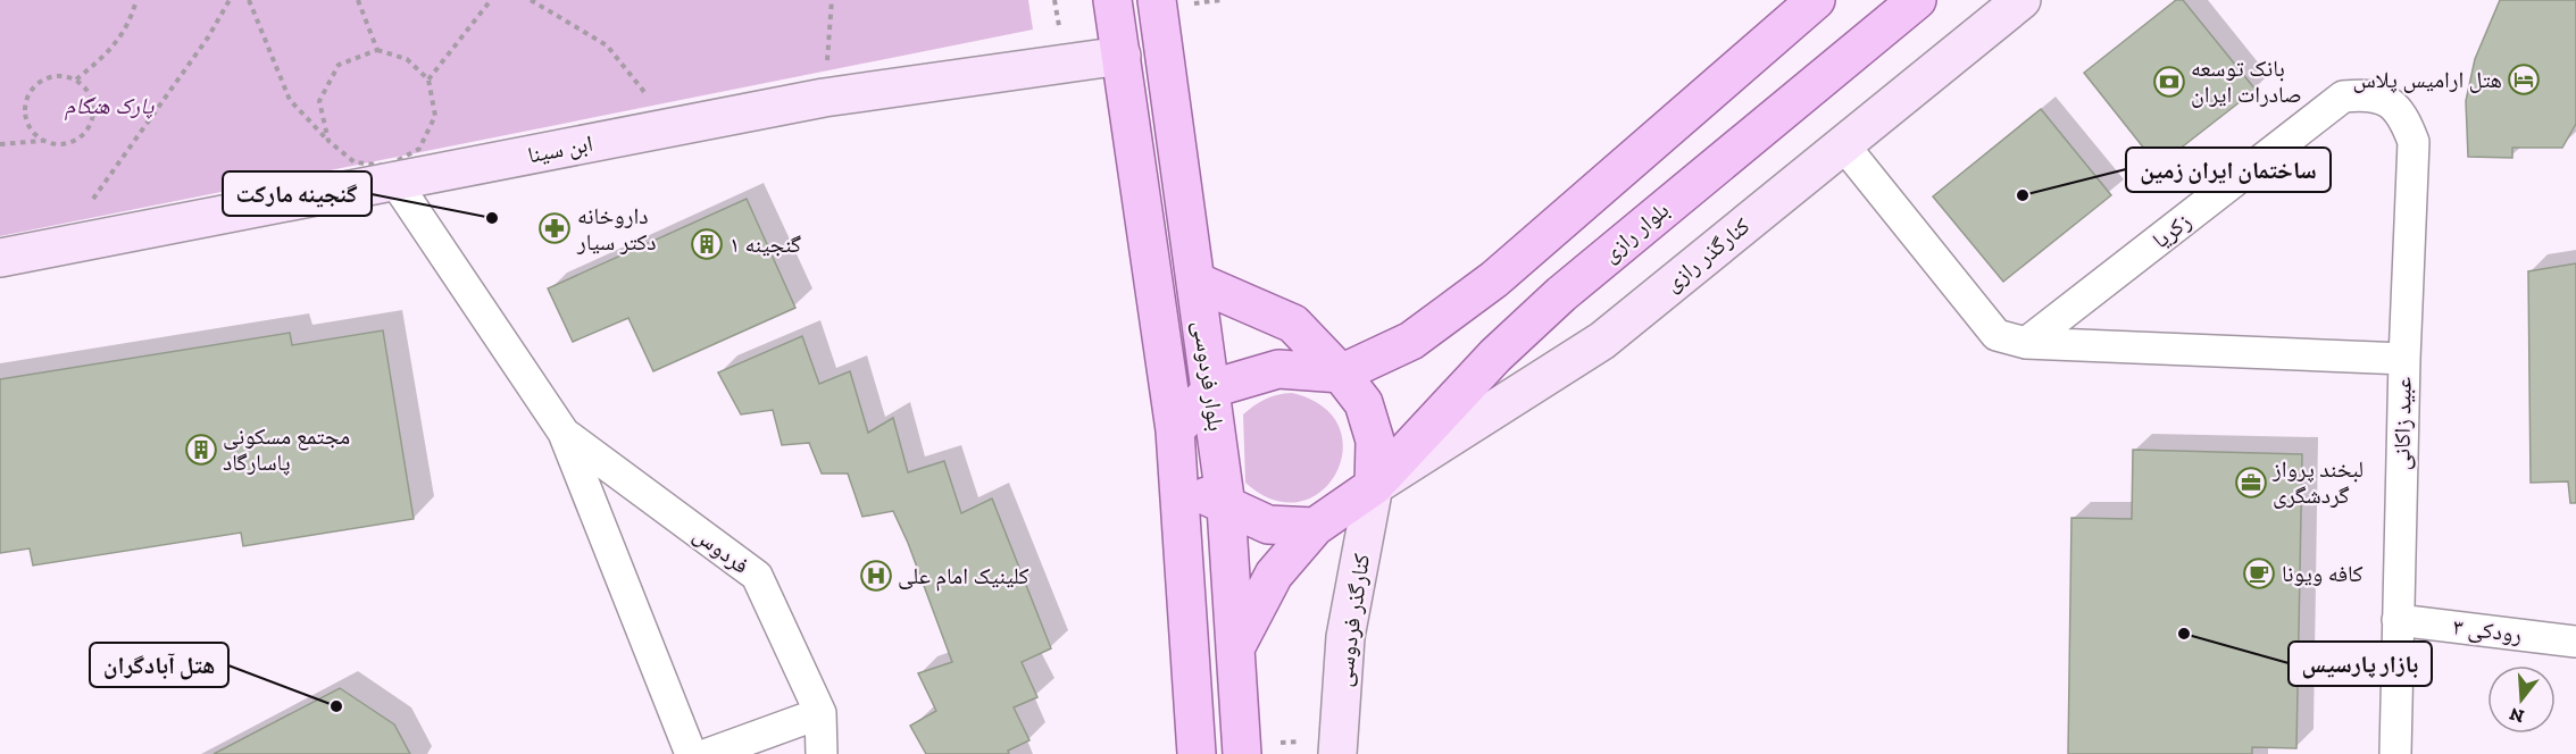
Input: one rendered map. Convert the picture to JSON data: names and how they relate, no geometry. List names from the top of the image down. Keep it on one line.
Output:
{"streets":{"main road":["بلوار رازی","بلوار فردوسی"],"street":["ابن سینا","زکریا","کنارگذر رازی","عبید زاکانی","فردوس","کنارگذر فردوسی","رودکی ۳"]},"crossings":[["ابن سینا","بلوار فردوسی"],["ابن سینا","فردوس"],["زکریا","عبید زاکانی"],["بلوار رازی","کنارگذر رازی"],["بلوار رازی","بلوار فردوسی"],["بلوار رازی","کنارگذر فردوسی"],["کنارگذر رازی","بلوار فردوسی"],["کنارگذر رازی","کنارگذر فردوسی"],["بلوار فردوسی","کنارگذر فردوسی"],["عبید زاکانی","رودکی ۳"]],"parks":["پارک هنگام"],"places":{"hotel":["هتل ارامیس پلاس"],"bank":["بانک توسعه صادرات ایران"],"other":["ساختمان ایران زمین","گنجینه مارکت","بازار پارسیس","هتل آبادگران"],"pharmacy":["داروخانه دکتر سیار"],"building":["گنجینه ۱","مجتمع مسکونی پاسارگاد"],"office":["لبخند پرواز گردشگری"],"cafe":["کافه ویونا"],"hospital":["کلینیک امام علی"]},"north":"bottom"}
